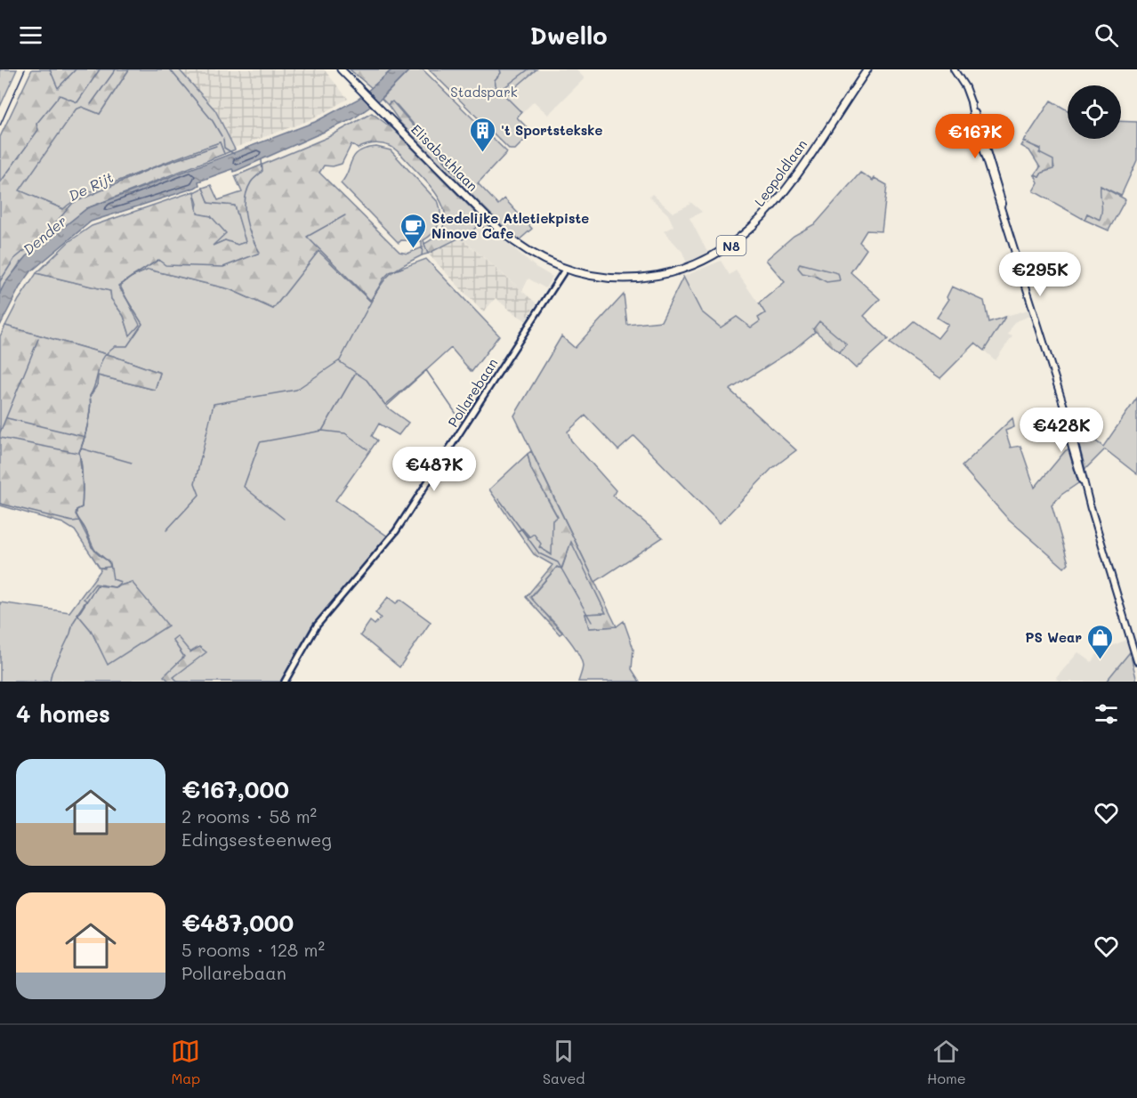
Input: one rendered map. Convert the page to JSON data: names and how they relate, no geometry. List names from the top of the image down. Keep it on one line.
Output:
{"streets":{"main road":["Elisabethlaan","Leopoldlaan","N8"],"street":["Pollarebaan"]},"crossings":[["Elisabethlaan","Leopoldlaan"],["Elisabethlaan","Pollarebaan"],["Leopoldlaan","Pollarebaan"]],"water":["De Rijt","Dender"],"parks":["Stadspark"],"places":{"building":["'t Sportstekske"],"cafe":["Stedelijke Atletiekpiste Ninove Cafe"],"shop":["PS Wear"]},"page":{"header":"Dwello","price":["€167K","€295K","€428K","€487K"],"heading":"4 homes","list":[{"name":"€167,000","note":"2 rooms · 58 m² · Edingsesteenweg"},{"name":"€487,000","note":"5 rooms · 128 m² · Pollarebaan"}],"tabs":["Map","Saved","Home"]}}
